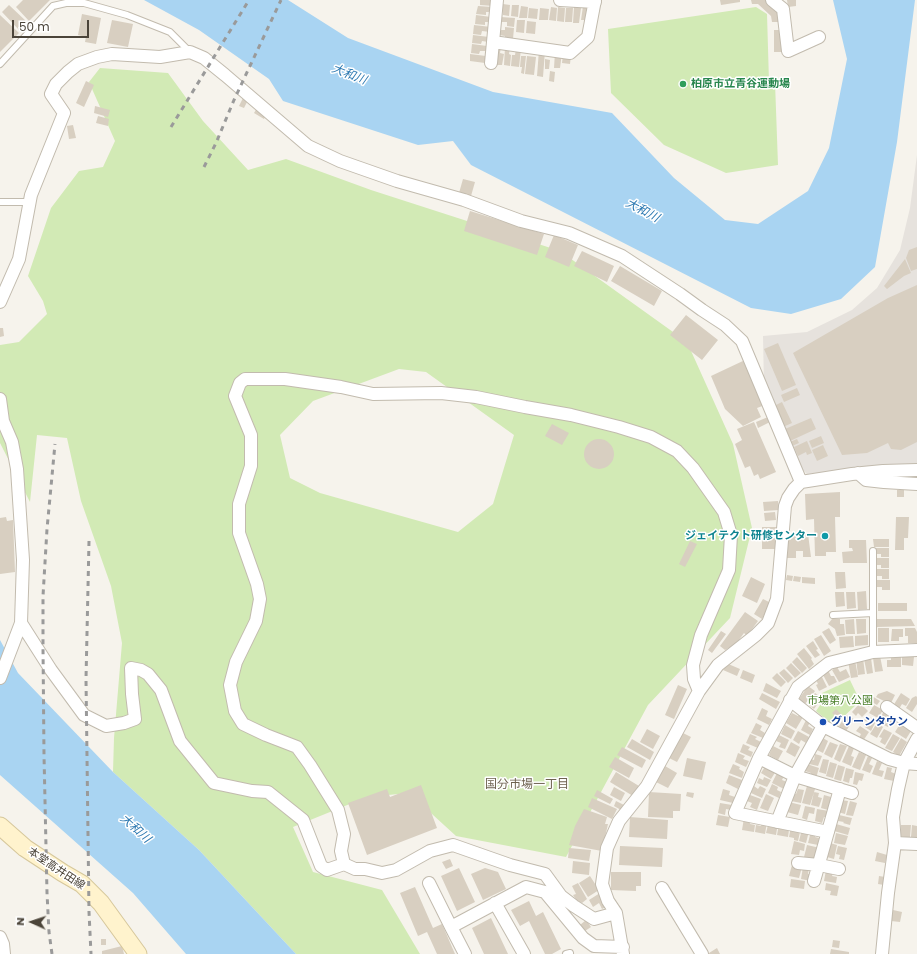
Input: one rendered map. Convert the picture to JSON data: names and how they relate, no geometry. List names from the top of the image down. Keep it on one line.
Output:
{"streets":{"main road":["本堂高井田線"]},"districts":["国分市場一丁目"],"water":["大和川"],"parks":["市場第八公園"],"places":["柏原市立青谷運動場","ジェイテクト研修センター","グリーンタウン"],"scale_bar":"50 m","north":"left"}
